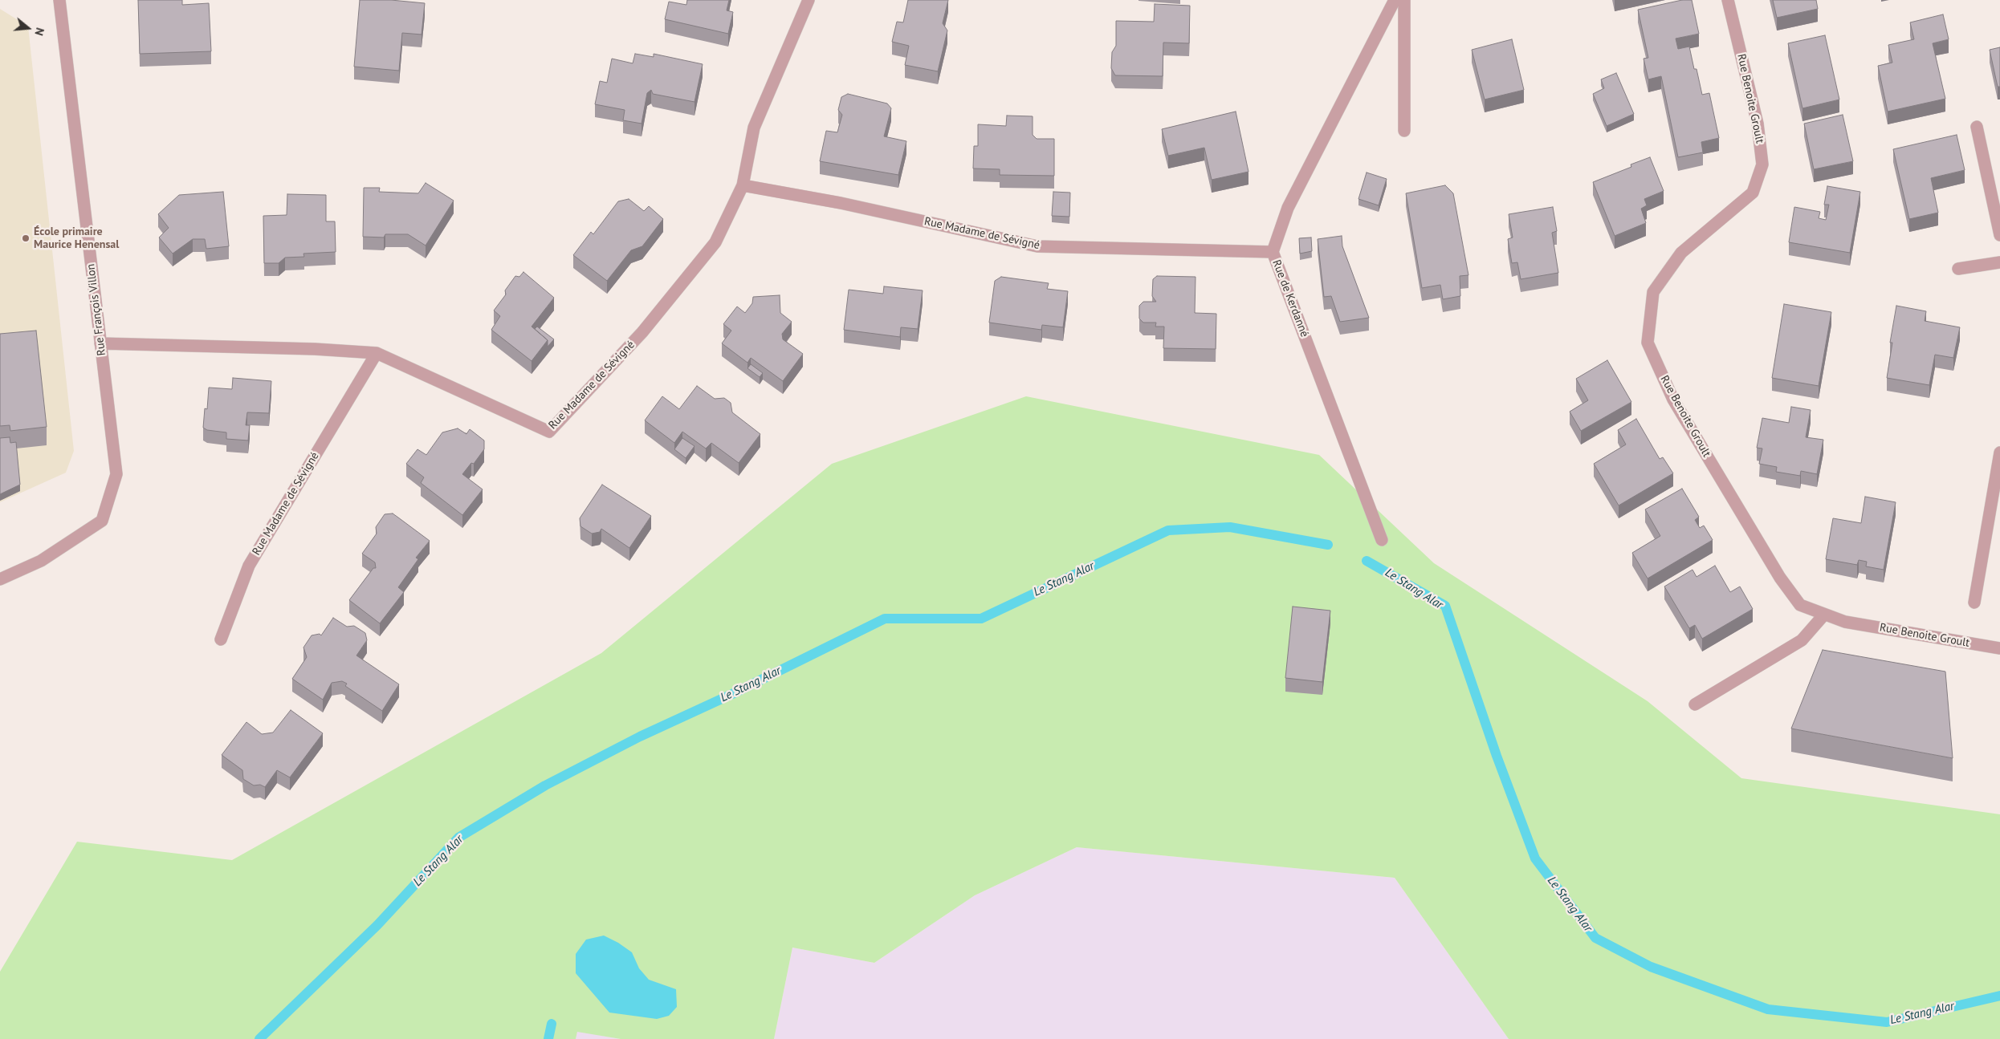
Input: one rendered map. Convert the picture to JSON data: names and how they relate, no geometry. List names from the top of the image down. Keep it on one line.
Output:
{"streets":{"street":["Rue Benoite Groult","Rue Madame de Sévigné","Rue de Kerdanné","Rue François Villon"]},"crossings":[["Rue Madame de Sévigné","Rue de Kerdanné"],["Rue Madame de Sévigné","Rue François Villon"]],"water":["Le Stang Alar"],"places":["École primaire Maurice Henensal"],"north":"right"}
